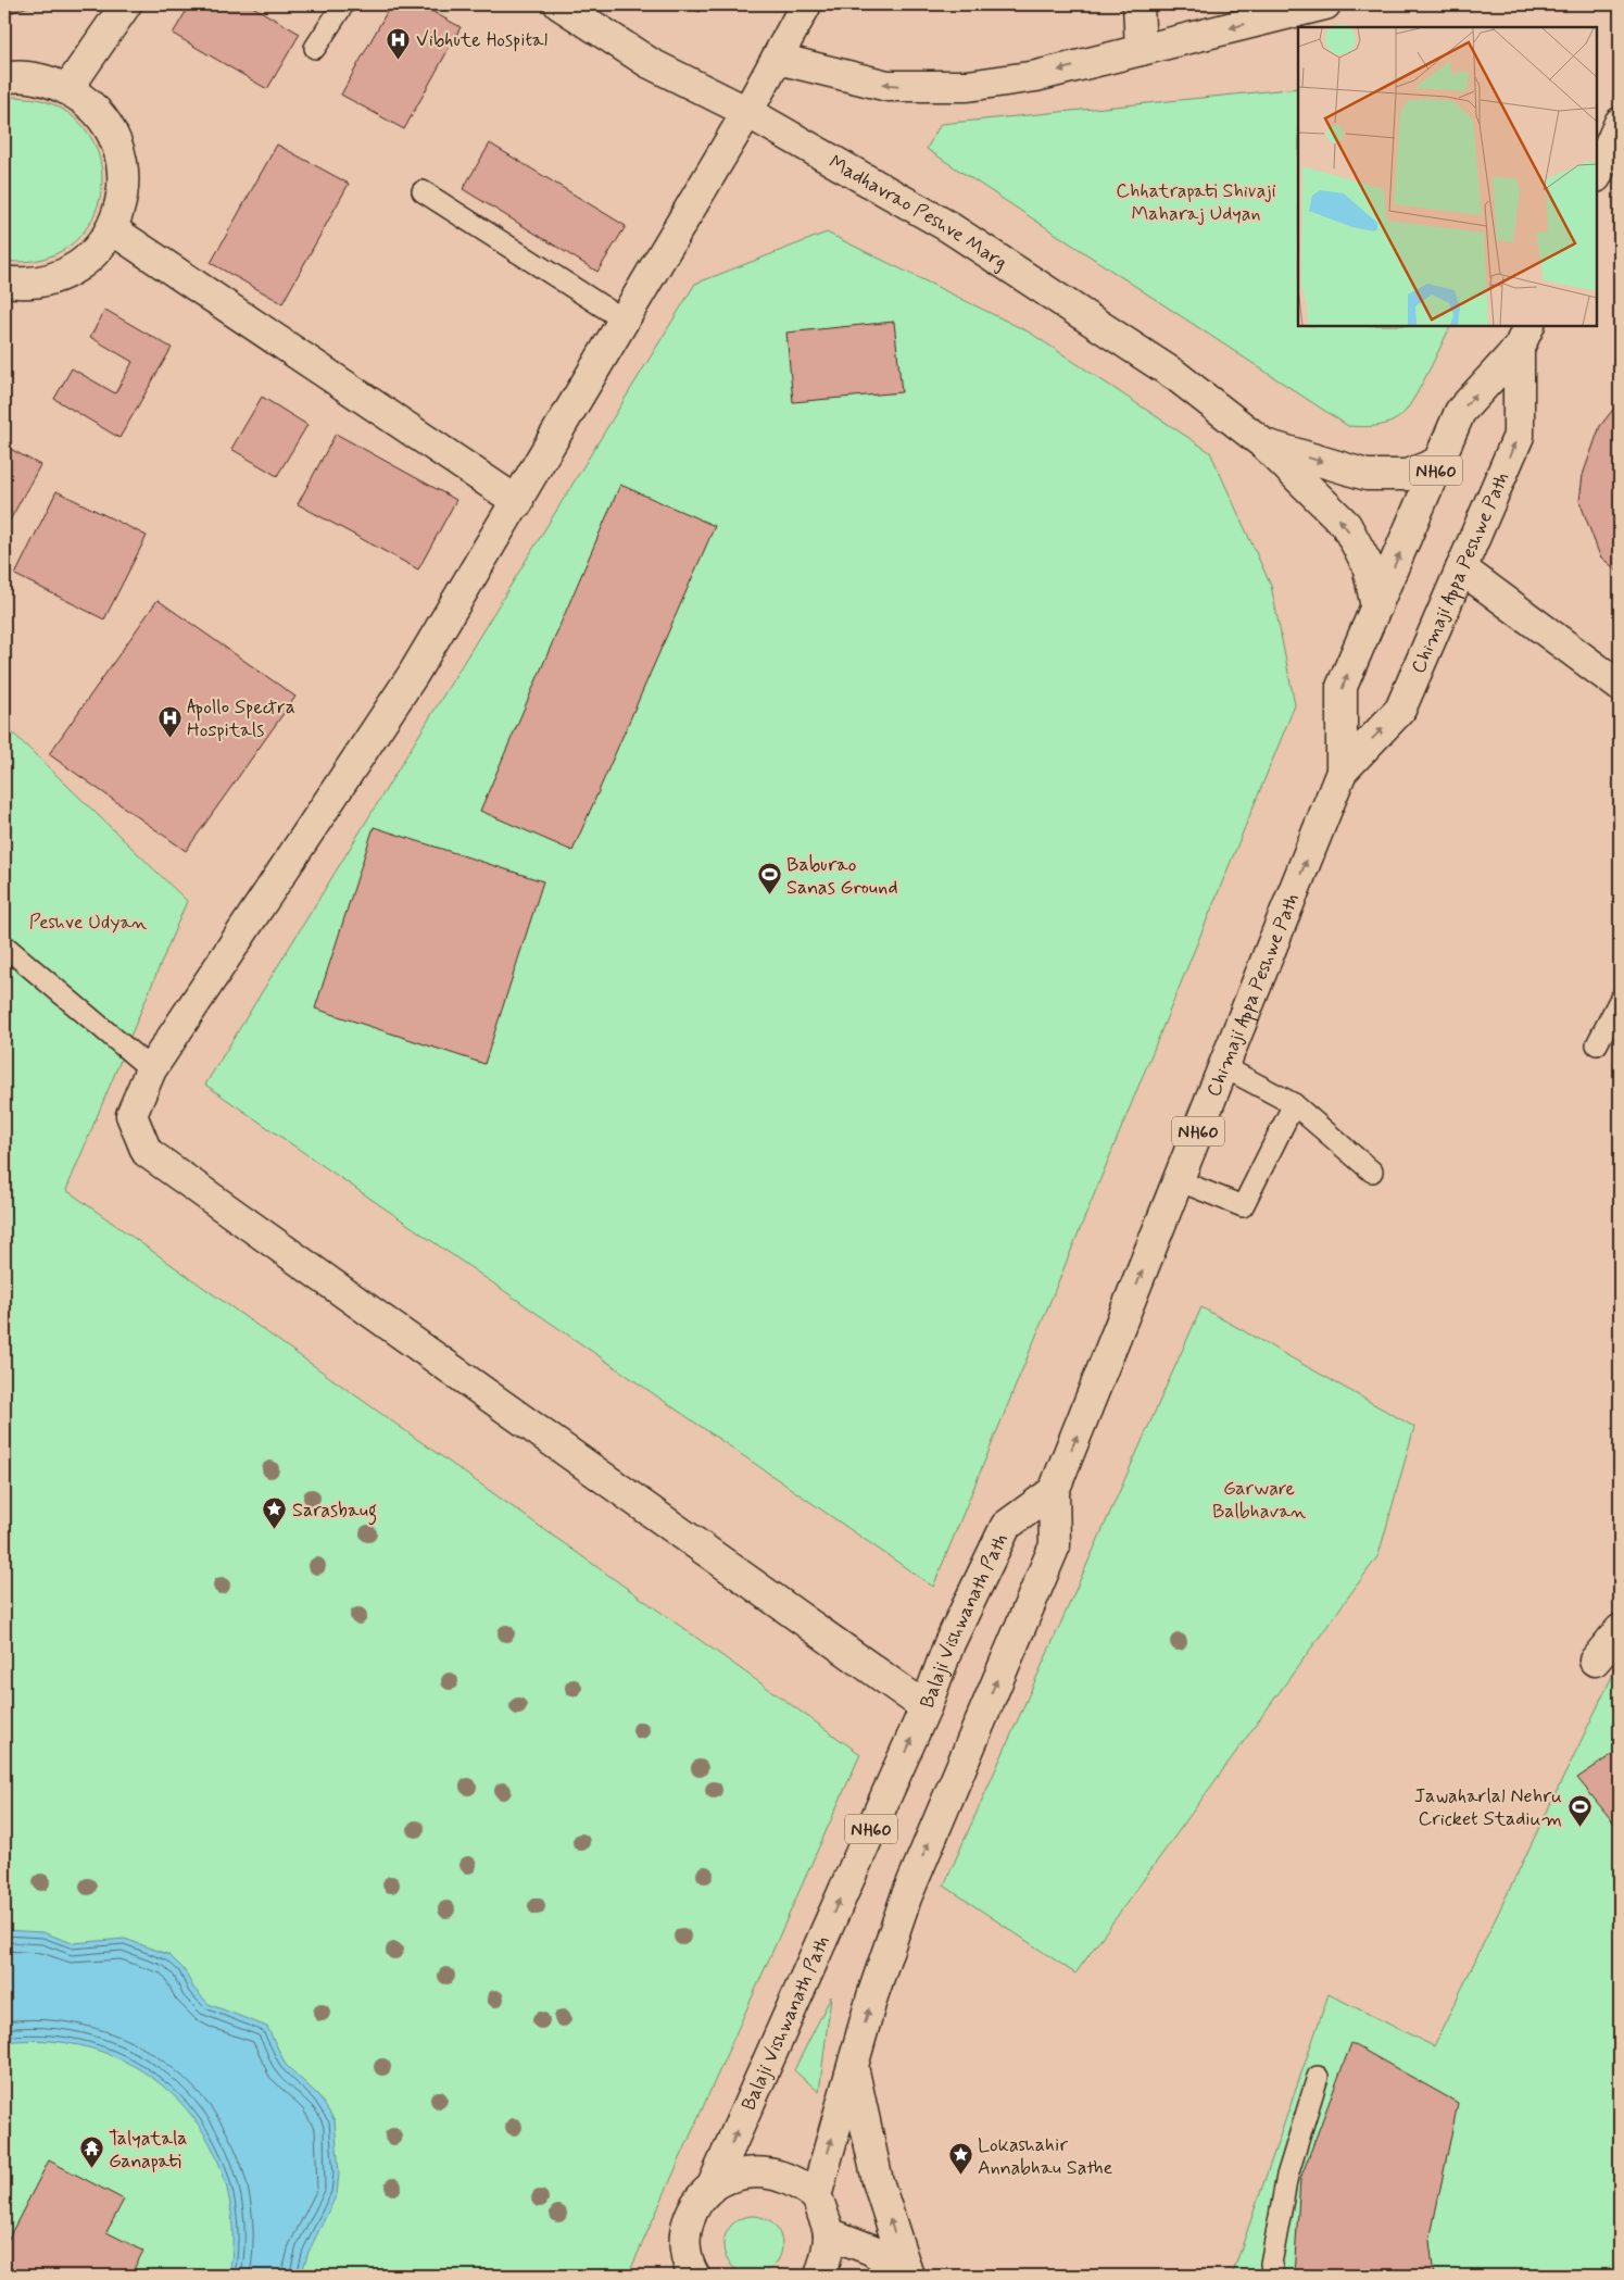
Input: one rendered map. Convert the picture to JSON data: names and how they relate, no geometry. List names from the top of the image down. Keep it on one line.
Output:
{"streets":{"main road":["Madhavrao Peshve Marg","NH60","Chimaji Appa Peshwe Path","Balaji Vishwanath Path"]},"crossings":[["Madhavrao Peshve Marg","Chimaji Appa Peshwe Path"],["NH60","Chimaji Appa Peshwe Path"],["NH60","Balaji Vishwanath Path"],["Chimaji Appa Peshwe Path","Balaji Vishwanath Path"]],"one_way":["Chimaji Appa Peshwe Path"],"parks":["Chhatrapati Shivaji Maharaj Udyan","Peshve Udyan","Garware Balbhavan"],"places":{"hospital":["Vibhute Hospital","Apollo Spectra Hospitals"],"sports":["Baburao Sanas Ground","Jawaharlal Nehru Cricket Stadium"],"place":["Sarasbaug","Lokashahir Annabhau Sathe"],"temple":["Talyatala Ganapati"]}}
